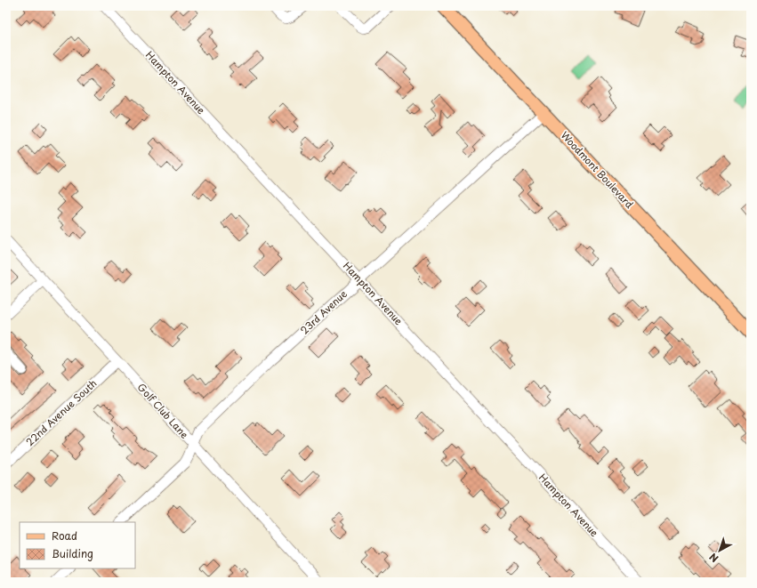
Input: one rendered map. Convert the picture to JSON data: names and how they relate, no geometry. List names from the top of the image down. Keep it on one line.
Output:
{"streets":{"main road":["Woodmont Boulevard"],"street":["Hampton Avenue","23rd Avenue","Golf Club Lane","22nd Avenue South"]},"crossings":[["Hampton Avenue","23rd Avenue"],["Woodmont Boulevard","23rd Avenue"],["23rd Avenue","Golf Club Lane"],["Golf Club Lane","22nd Avenue South"]],"legend":["Road","Building"],"north":"bottom left"}
